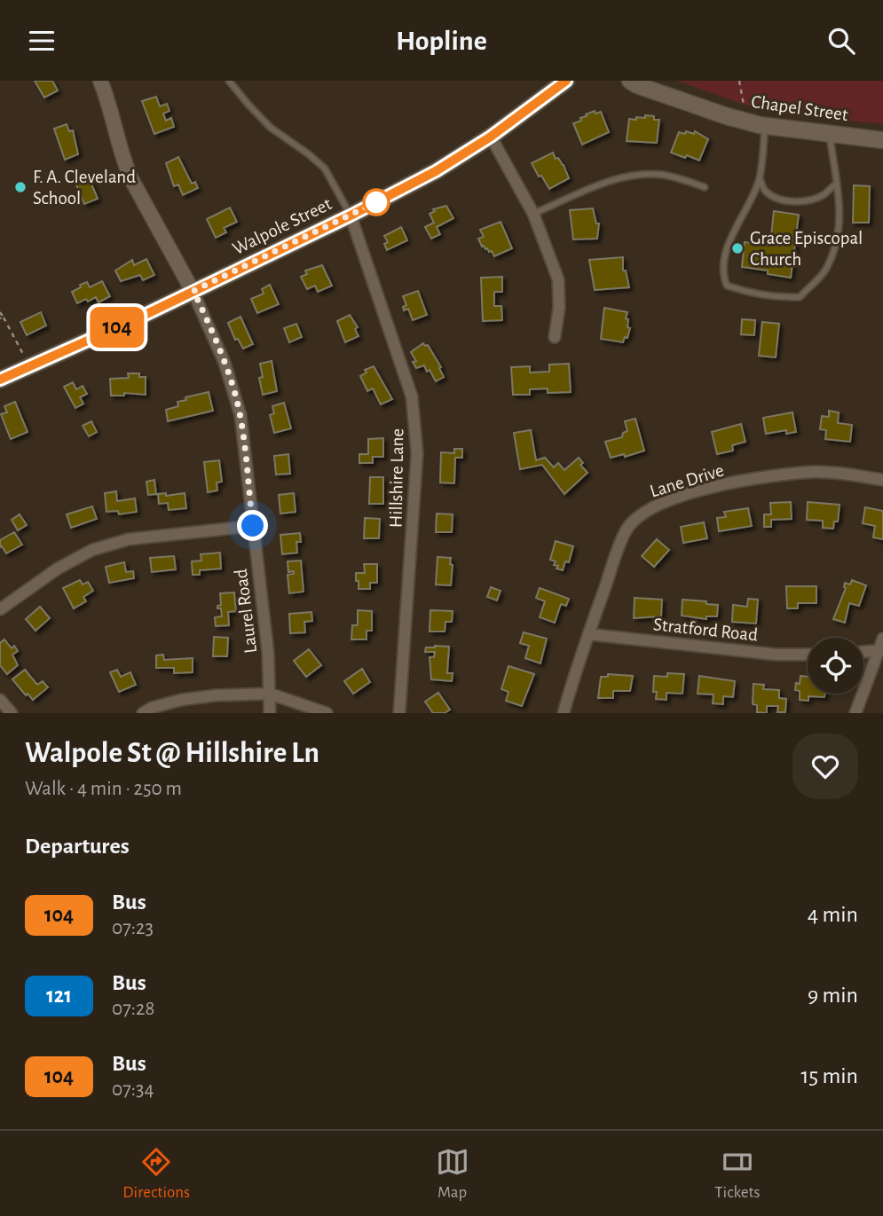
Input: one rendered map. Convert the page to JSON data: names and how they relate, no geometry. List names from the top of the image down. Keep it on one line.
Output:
{"streets":{"main road":["Chapel Street","Walpole Street"],"street":["Hillshire Lane","Lane Drive","Laurel Road","Stratford Road"]},"crossings":[["Walpole Street","Hillshire Lane"],["Walpole Street","Laurel Road"],["Lane Drive","Stratford Road"]],"places":["F. A. Cleveland School","Grace Episcopal Church"],"lines":["bus line 104"],"page":{"header":"Hopline","on_map":"104","heading":[["Walpole St @ Hillshire Ln","Walk · 4 min · 250 m"],"Departures"],"list":[{"mark":"104","name":"Bus","note":"07:23","value":"4 min"},{"mark":"121","name":"Bus","note":"07:28","value":"9 min"},{"mark":"104","name":"Bus","note":"07:34","value":"15 min"}],"tabs":["Directions","Map","Tickets"]}}
